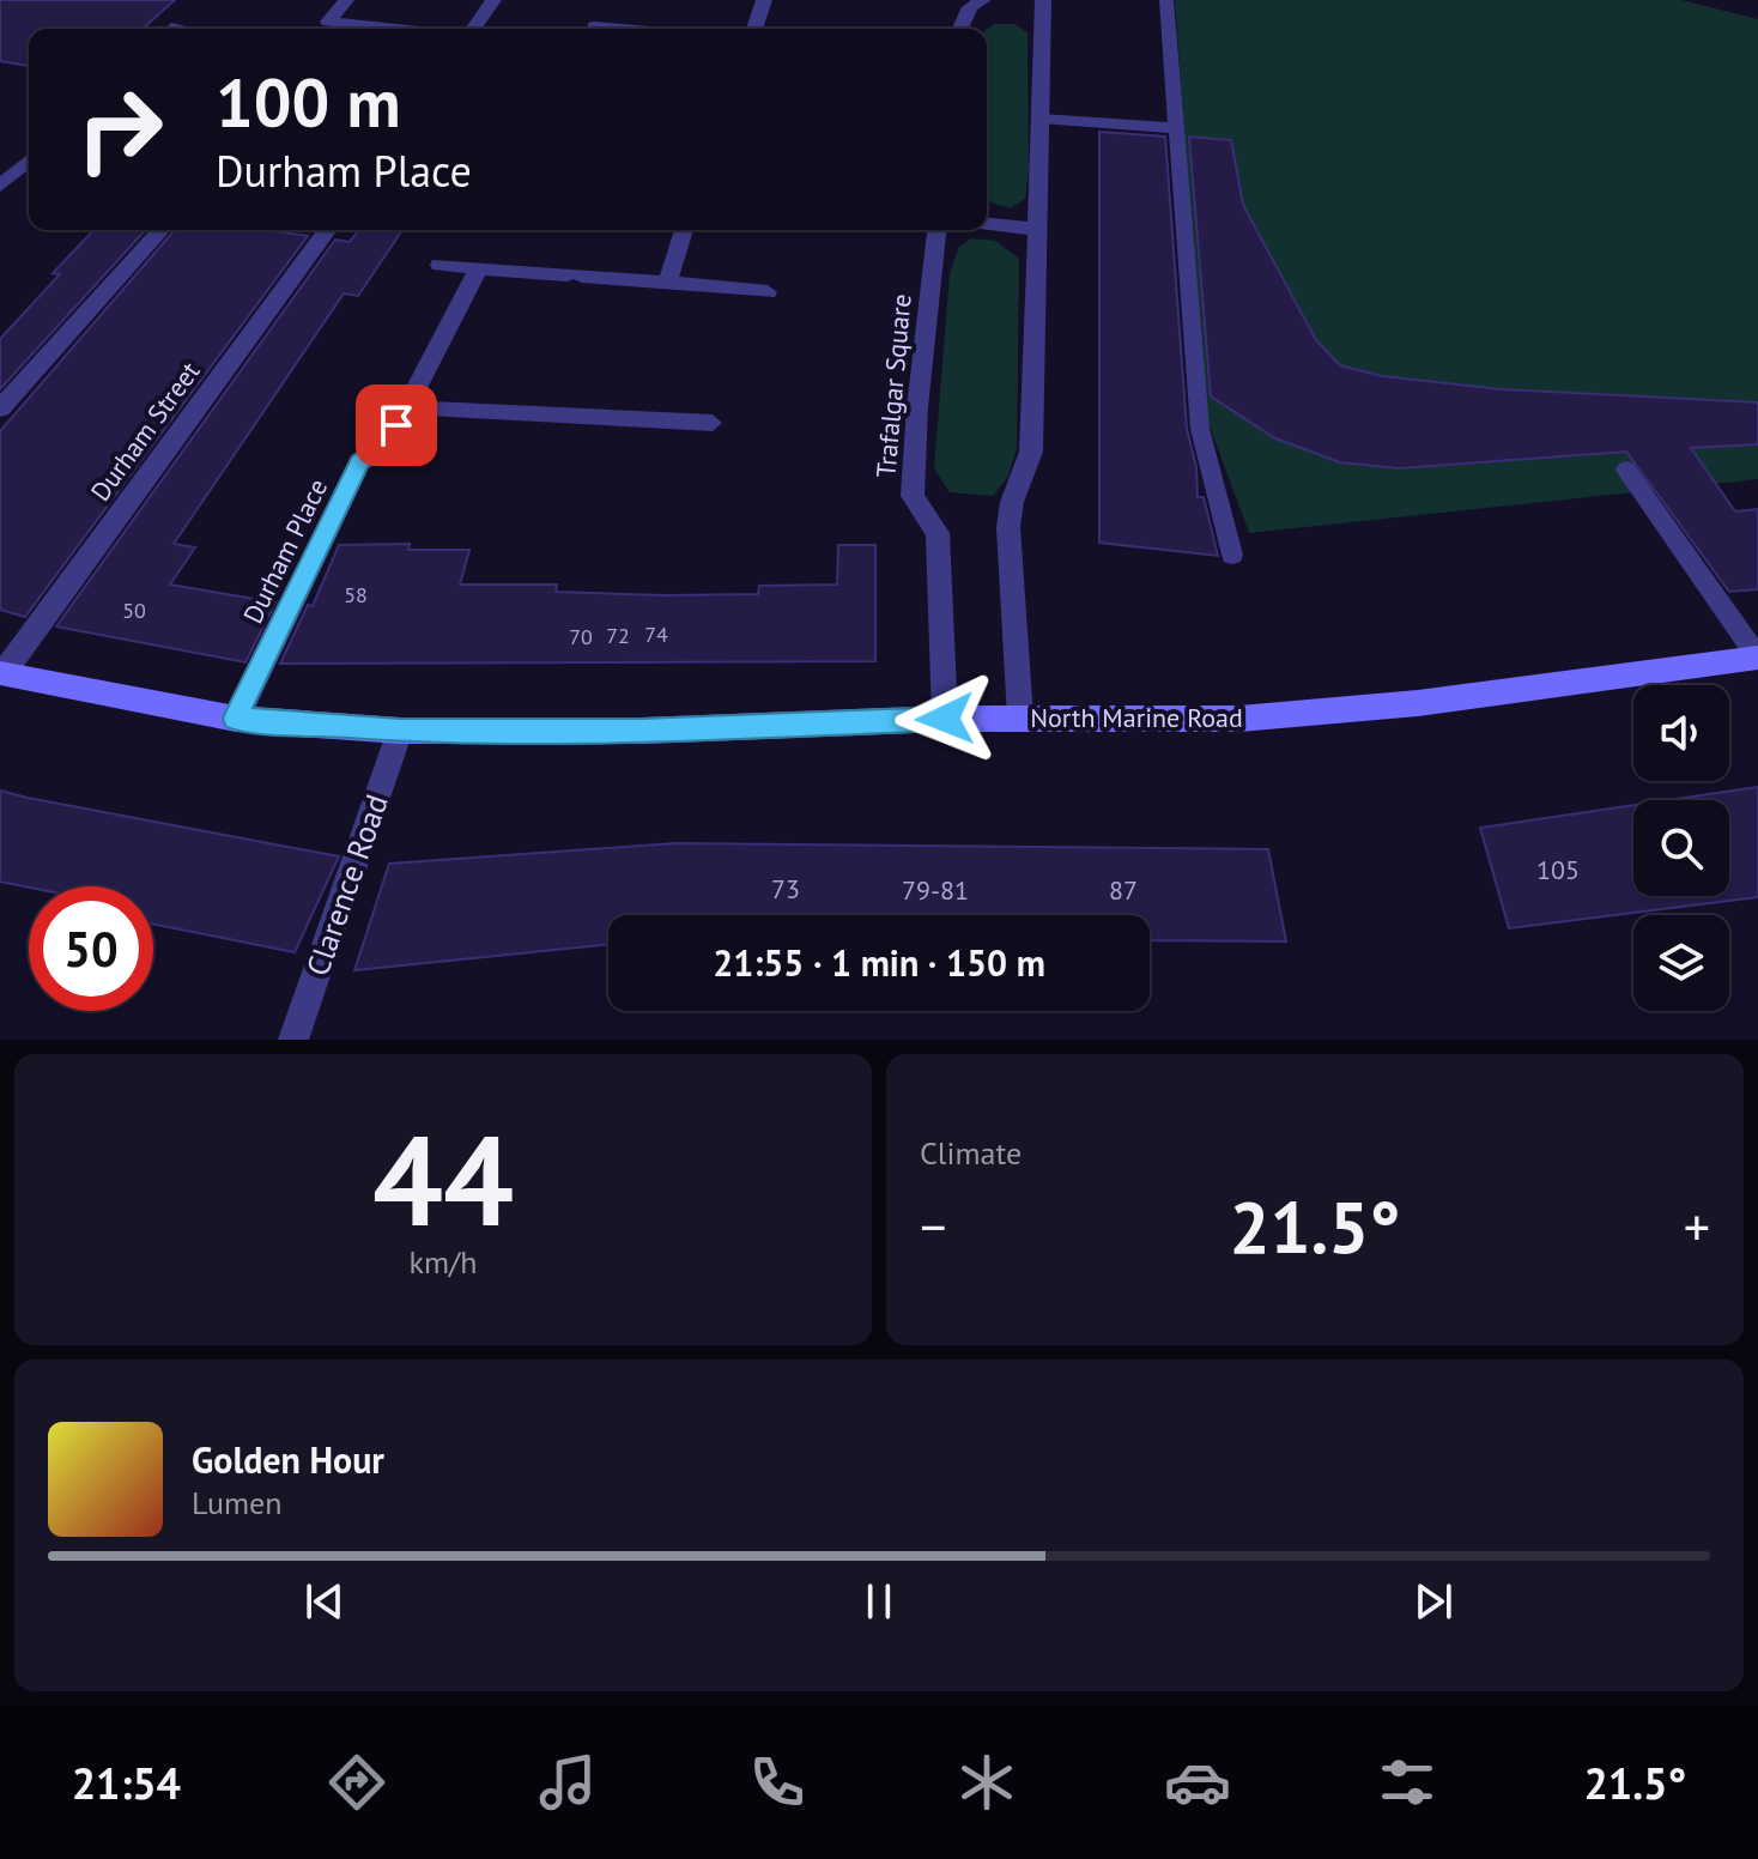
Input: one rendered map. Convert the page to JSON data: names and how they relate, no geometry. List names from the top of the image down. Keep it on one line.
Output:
{"streets":{"main road":["North Marine Road"],"street":["Trafalgar Square","Durham Street","Durham Place","Clarence Road"]},"crossings":[["Trafalgar Square","North Marine Road"],["Durham Street","North Marine Road"],["Durham Place","North Marine Road"],["North Marine Road","Clarence Road"]],"house_numbers":["58","50","74","72","70","105","73","79-81","87"],"page":{"turn":["100 m","Durham Place"],"limit":"50","trip":"21:55 · 1 min · 150 m","tile":[["44","km/h"],"Climate"],"heat":["−","21.5°","+"],"song":["Golden Hour","Lumen"],"tabs":["21:54","21.5°"]}}
